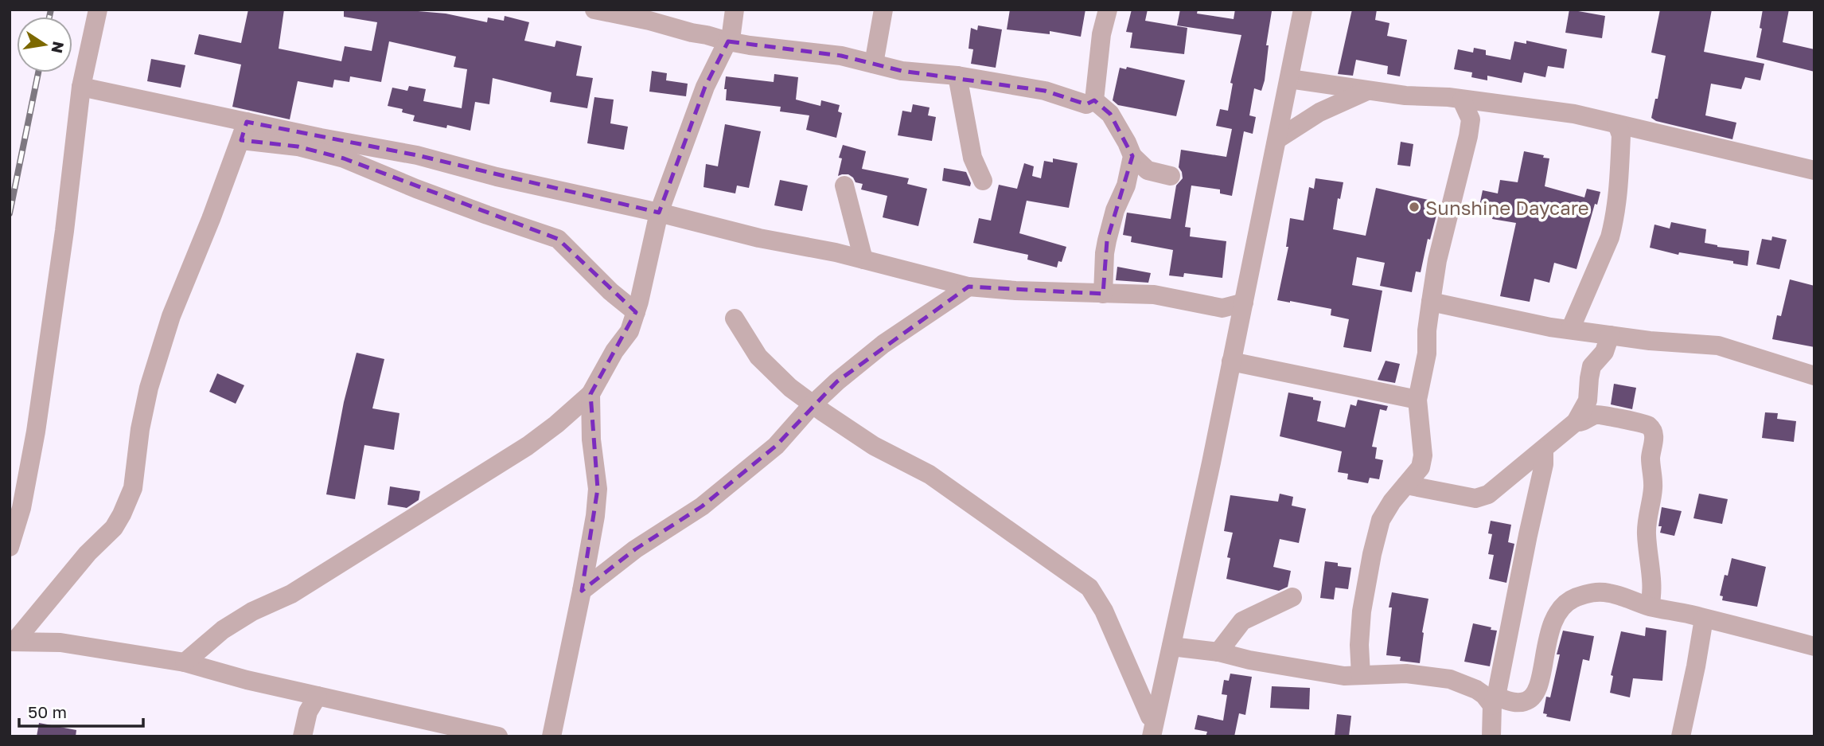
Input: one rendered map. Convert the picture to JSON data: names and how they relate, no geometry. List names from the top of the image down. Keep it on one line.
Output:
{"places":["Sunshine Daycare"],"scale_bar":"50 m","north":"right"}
